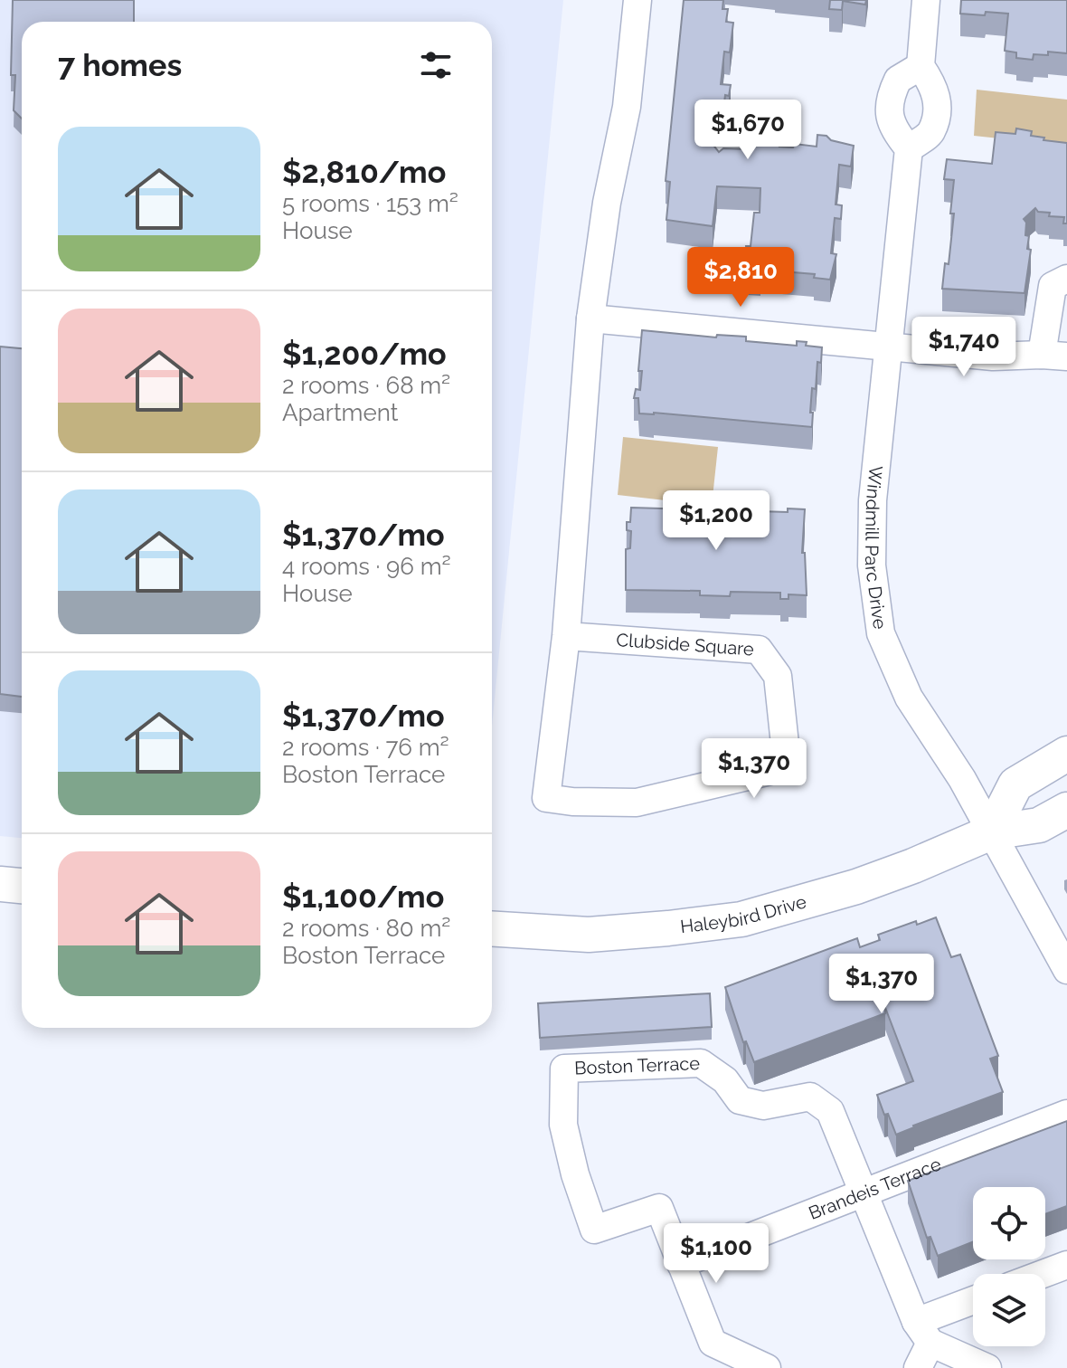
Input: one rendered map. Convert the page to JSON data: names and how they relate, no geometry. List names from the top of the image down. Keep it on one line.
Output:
{"streets":{"street":["Windmill Parc Drive","Clubside Square","Haleybird Drive","Boston Terrace","Brandeis Terrace"]},"crossings":[["Windmill Parc Drive","Haleybird Drive"],["Boston Terrace","Brandeis Terrace"]],"page":{"heading":"7 homes","price":["$1,670","$2,810","$1,740","$1,200","$1,370","$1,370","$1,100"],"list":[{"name":"$2,810/mo","note":"5 rooms · 153 m² · House"},{"name":"$1,200/mo","note":"2 rooms · 68 m² · Apartment"},{"name":"$1,370/mo","note":"4 rooms · 96 m² · House"},{"name":"$1,370/mo","note":"2 rooms · 76 m² · Boston Terrace"},{"name":"$1,100/mo","note":"2 rooms · 80 m² · Boston Terrace"}]}}
